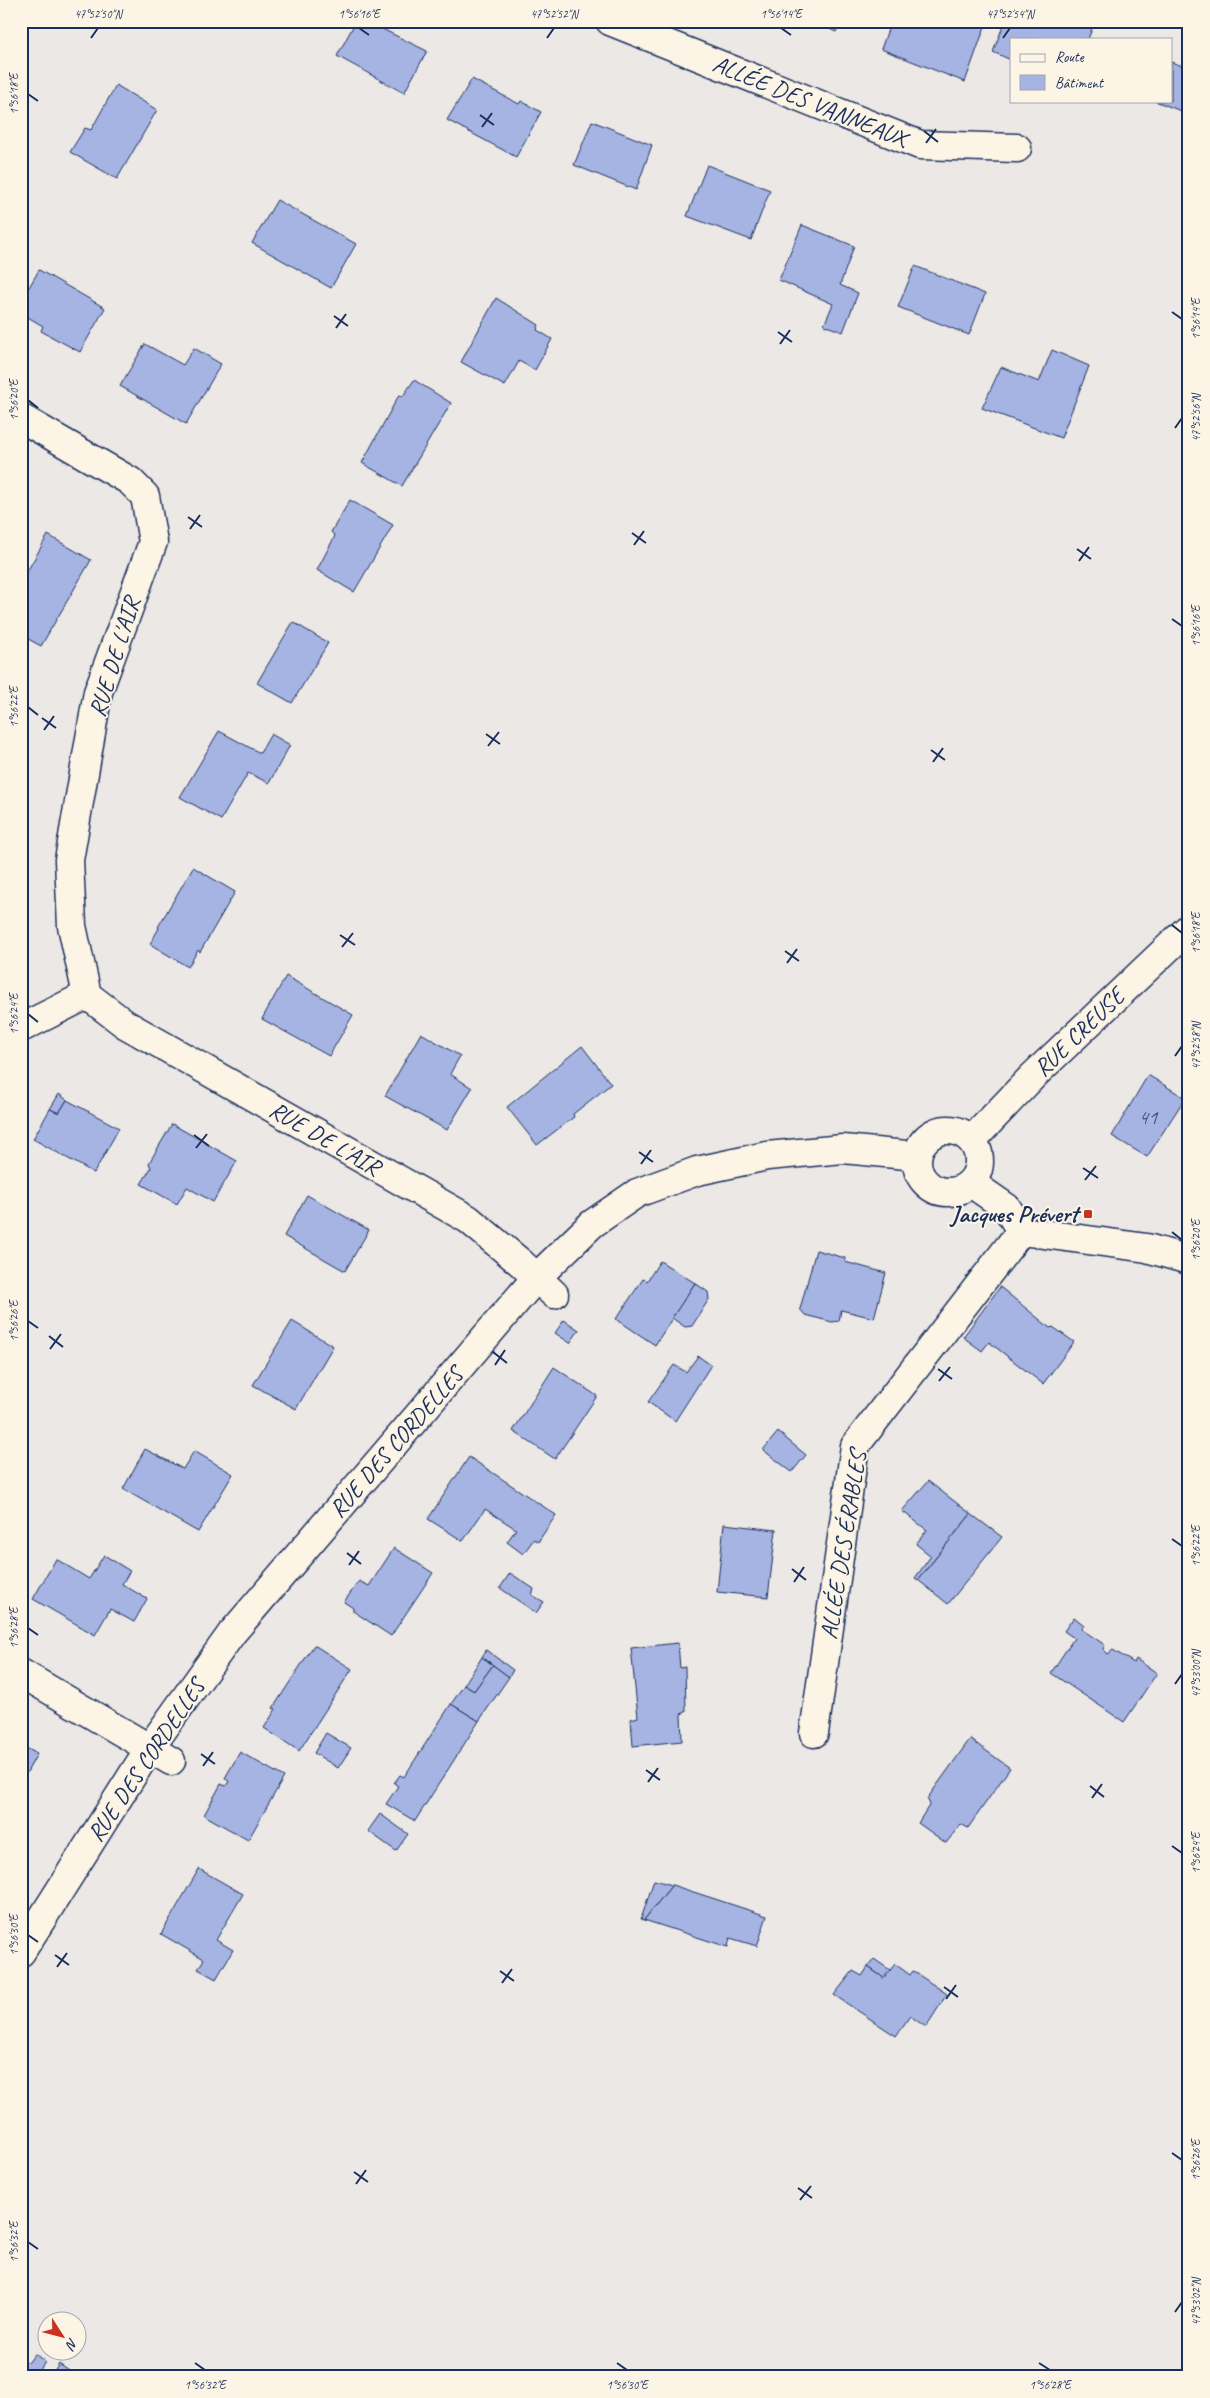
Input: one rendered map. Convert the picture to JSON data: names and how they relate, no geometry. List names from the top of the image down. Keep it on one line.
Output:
{"streets":{"street":["ALLÉE DES VANNEAUX","RUE DE L'AIR","RUE CREUSE","RUE DES CORDELLES","ALLÉE DES ÉRABLES"]},"crossings":[["RUE DE L'AIR","RUE DES CORDELLES"],["RUE CREUSE","RUE DES CORDELLES"]],"places":{"transit":["Jacques Prévert"]},"house_numbers":["41"],"legend":["Route","Bâtiment"],"north":"bottom right","coordinates":["47°52'50\"N","1°56'16\"E","47°52'52\"N","1°56'14\"E","47°52'54\"N","1°56'18\"E","1°56'20\"E","47°52'56\"N","1°56'22\"E","1°56'24\"E","47°52'58\"N","1°56'26\"E","1°56'28\"E","47°53'00\"N","1°56'30\"E","1°56'32\"E","47°53'02\"N"]}
